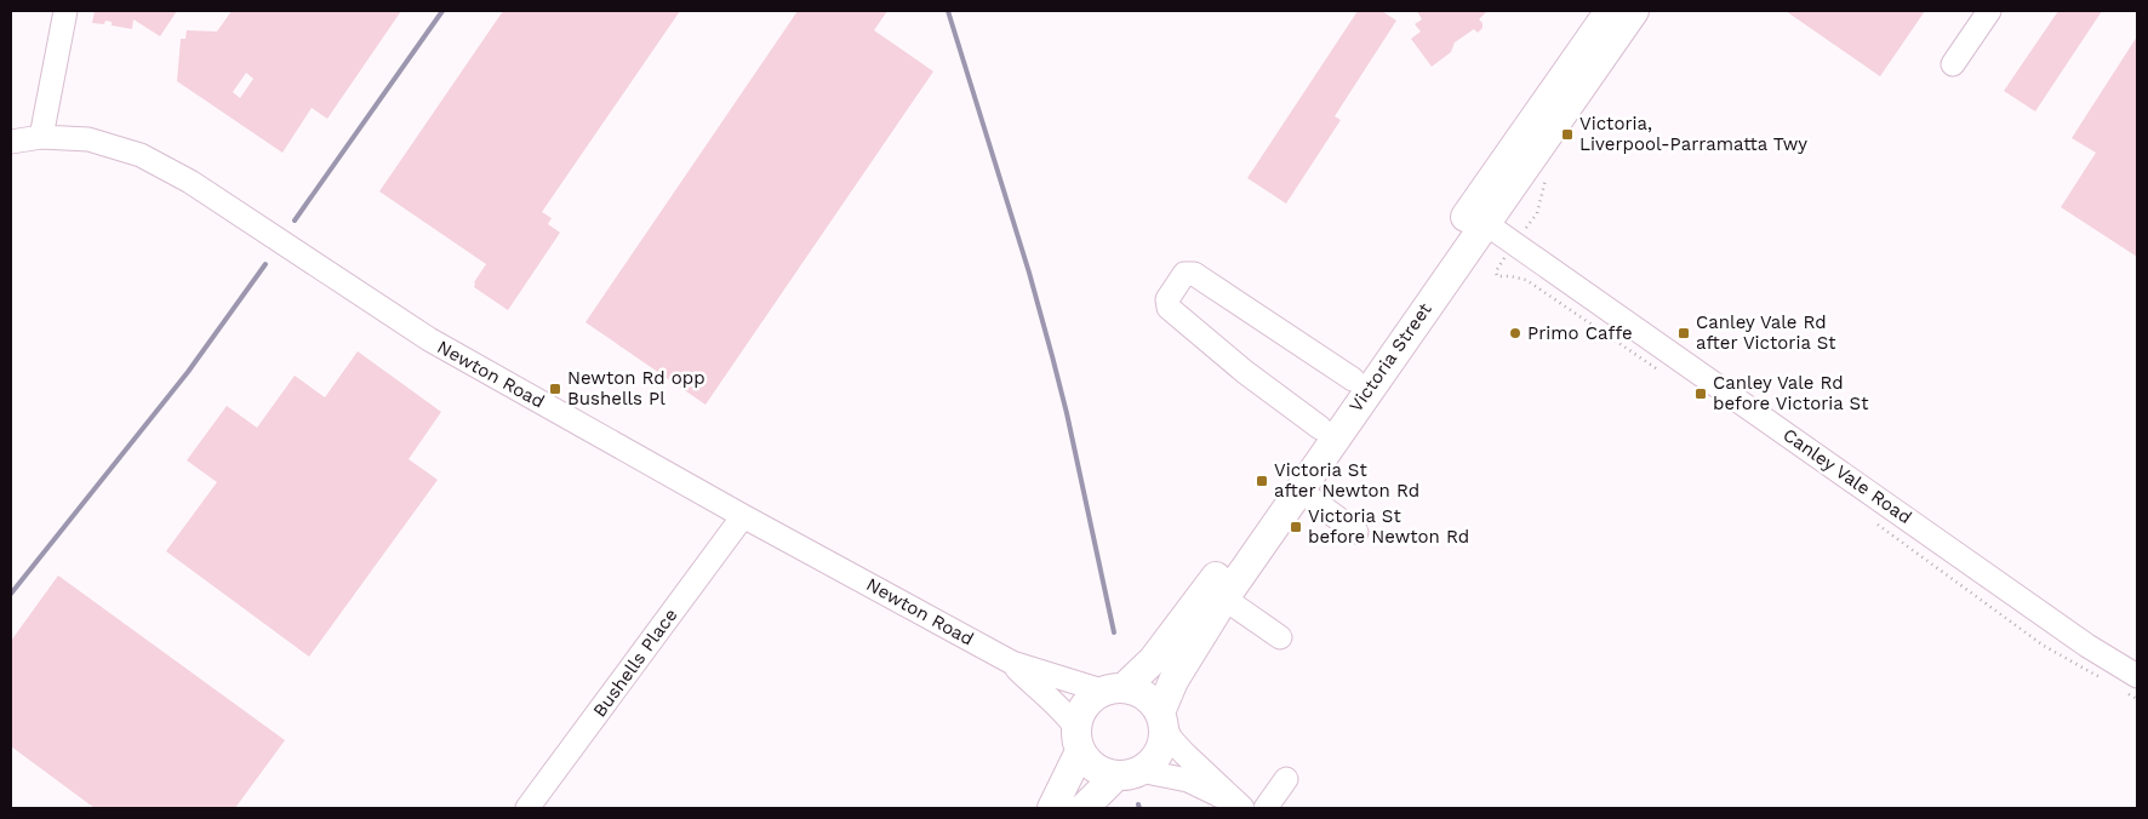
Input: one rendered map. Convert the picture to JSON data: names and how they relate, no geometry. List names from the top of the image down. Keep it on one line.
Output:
{"streets":{"main road":["Victoria Street"],"street":["Newton Road","Canley Vale Road","Bushells Place"]},"crossings":[["Victoria Street","Newton Road"],["Victoria Street","Canley Vale Road"],["Newton Road","Bushells Place"]],"places":{"transit":["Victoria, Liverpool-Parramatta Twy","Canley Vale Rd after Victoria St","Newton Rd opp Bushells Pl","Canley Vale Rd before Victoria St","Victoria St after Newton Rd","Victoria St before Newton Rd"],"other":["Primo Caffe"]}}
